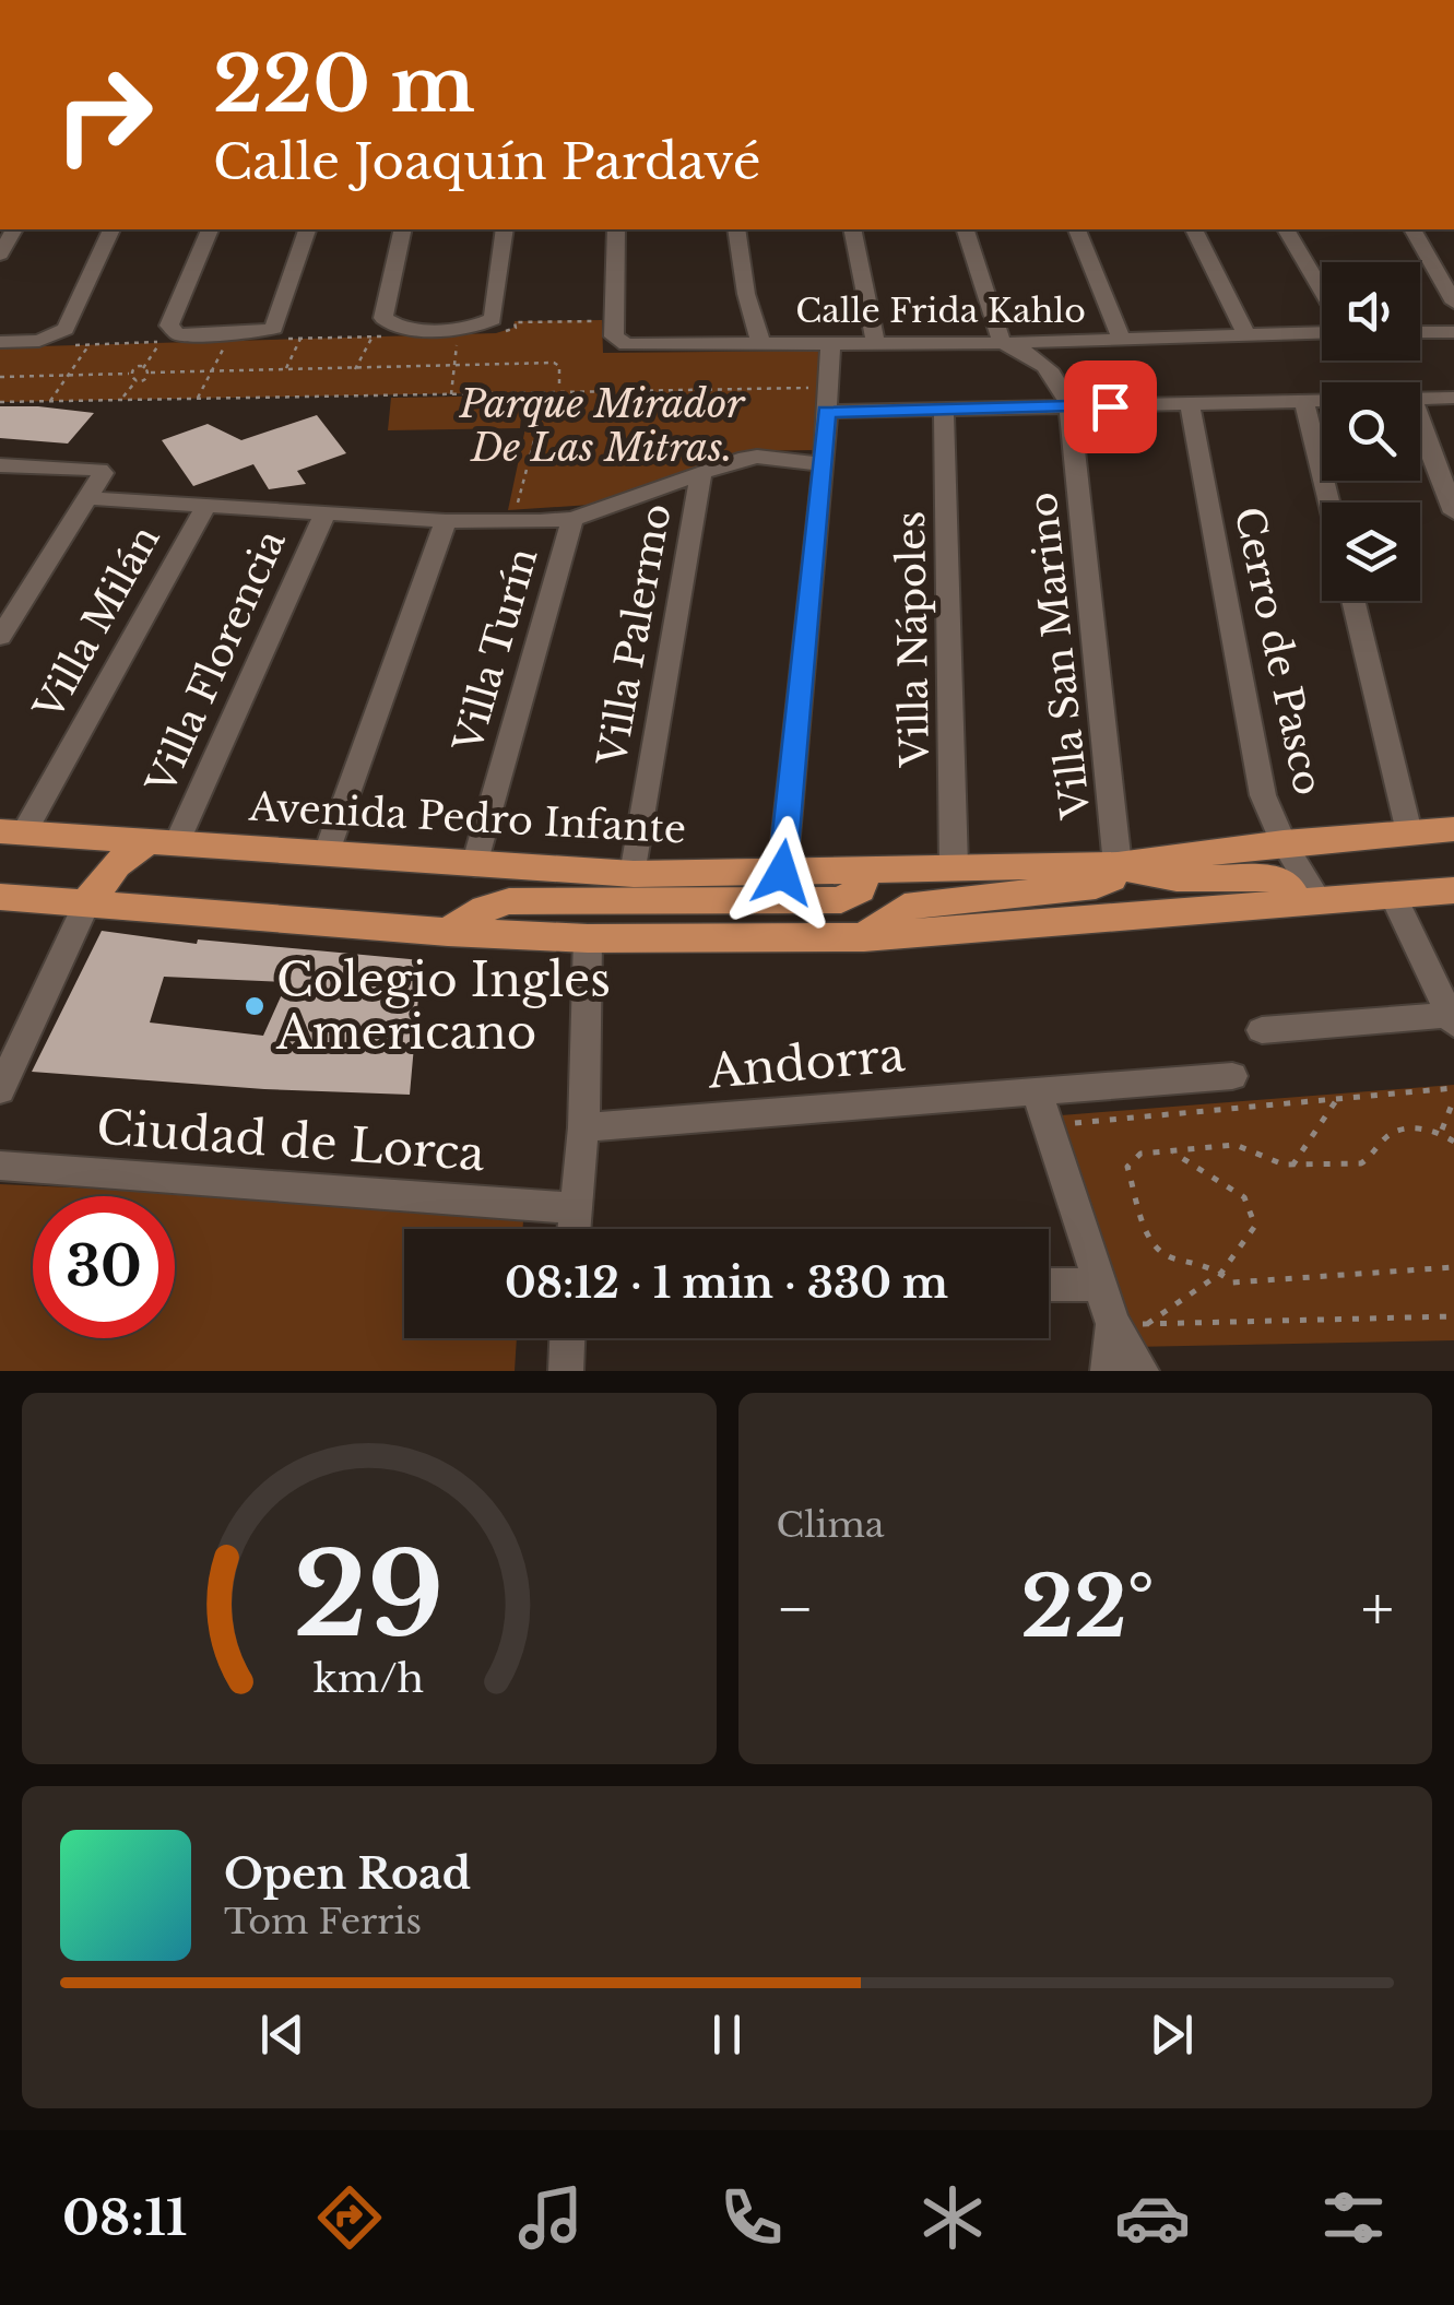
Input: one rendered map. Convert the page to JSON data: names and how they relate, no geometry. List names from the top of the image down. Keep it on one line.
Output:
{"streets":{"main road":["Avenida Pedro Infante"],"street":["Calle Frida Kahlo","Villa Milán","Villa Palermo","Villa Nápoles","Villa Turín","Cerro de Pasco","Villa San Marino","Villa Florencia","Andorra","Ciudad de Lorca"]},"crossings":[["Calle Frida Kahlo","Villa San Marino"],["Villa Milán","Avenida Pedro Infante"],["Villa Palermo","Avenida Pedro Infante"],["Villa Nápoles","Avenida Pedro Infante"],["Villa Turín","Avenida Pedro Infante"],["Cerro de Pasco","Avenida Pedro Infante"],["Villa San Marino","Avenida Pedro Infante"],["Villa Florencia","Avenida Pedro Infante"]],"parks":["Parque Mirador De Las Mitras."],"places":["Colegio Ingles Americano"],"page":{"turn":["220 m","Calle Joaquín Pardavé"],"limit":"30","trip":"08:12 · 1 min · 330 m","tile":"Clima","heat":["−","22°","+"],"song":["Open Road","Tom Ferris"],"tabs":"08:11","gauge":["29","km/h"]}}
